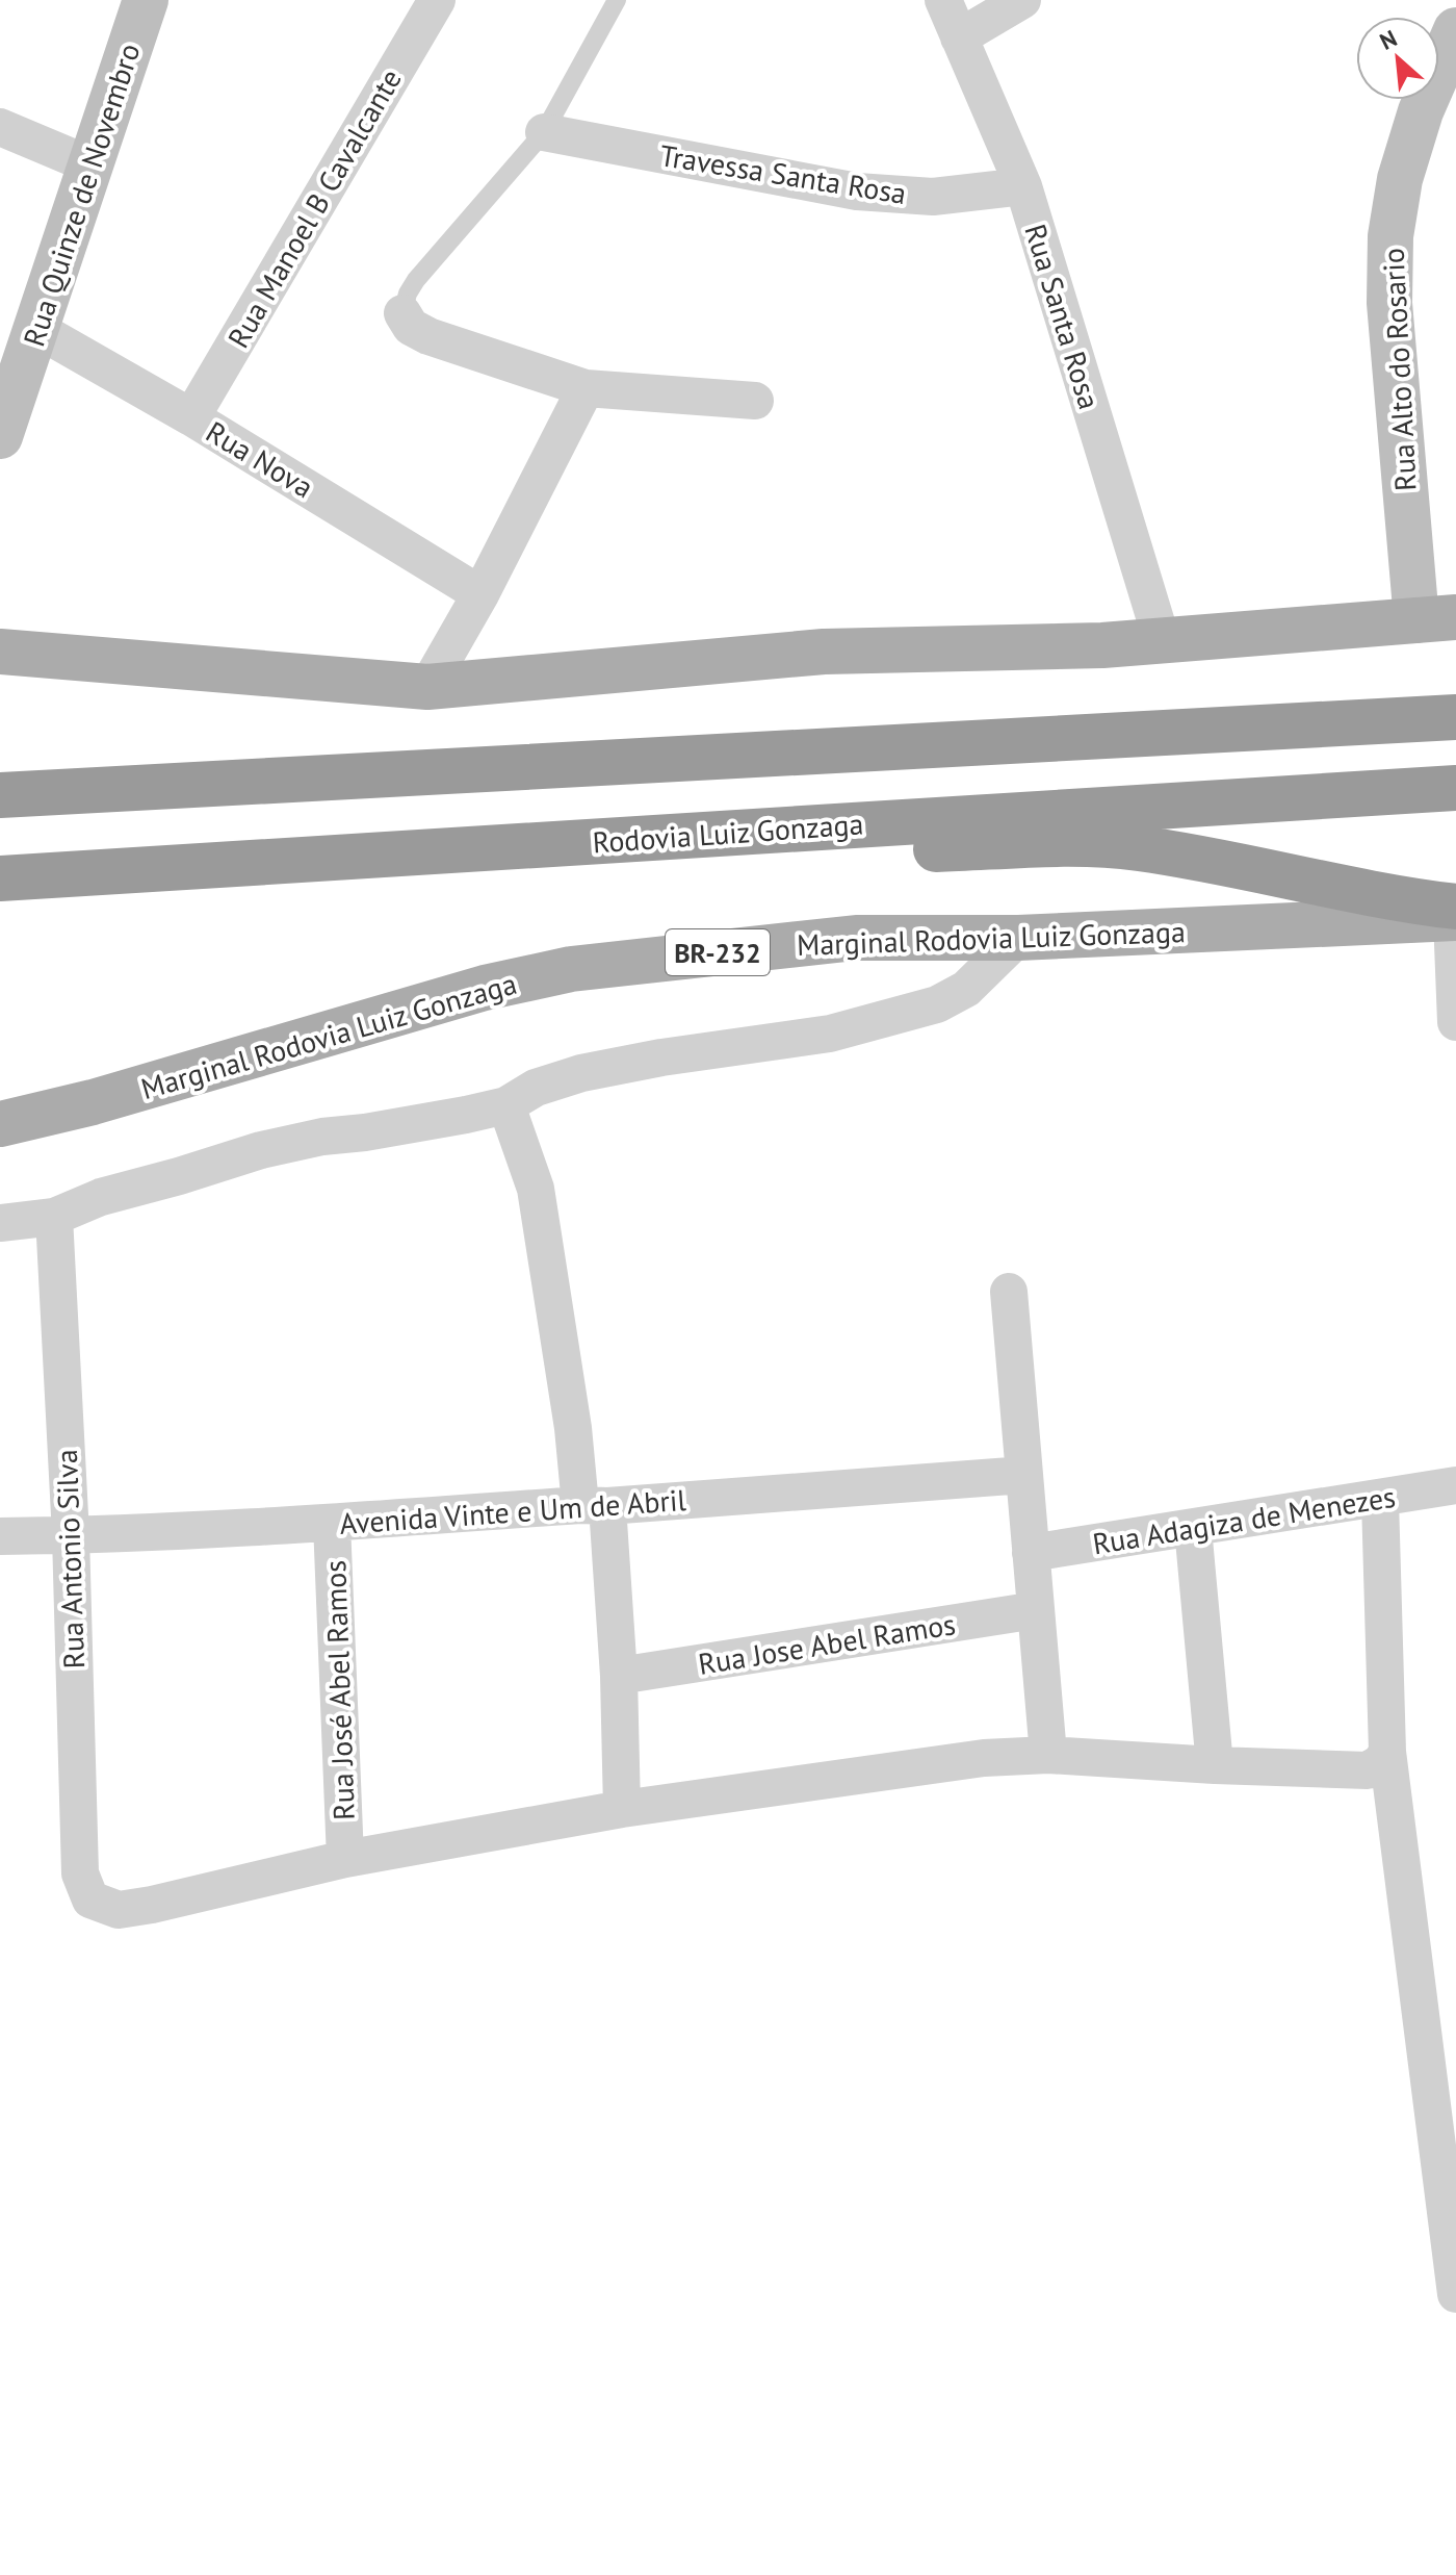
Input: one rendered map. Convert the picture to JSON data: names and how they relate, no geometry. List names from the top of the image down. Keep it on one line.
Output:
{"streets":{"highway":["Rodovia Luiz Gonzaga"],"main road":["Marginal Rodovia Luiz Gonzaga","BR-232"],"street":["Travessa Santa Rosa","Rua Quinze de Novembro","Rua Manoel B Cavalcante","Rua Santa Rosa","Rua Alto do Rosario","Rua Nova","Avenida Vinte e Um de Abril","Rua Adagiza de Menezes","Rua Antonio Silva","Rua Jose Abel Ramos","Rua José Abel Ramos"]},"crossings":[["Travessa Santa Rosa","Rua Santa Rosa"],["Rua Quinze de Novembro","Rua Nova"],["Rua Manoel B Cavalcante","Rua Nova"],["Avenida Vinte e Um de Abril","Rua Antonio Silva"],["Avenida Vinte e Um de Abril","Rua José Abel Ramos"],["Rua Antonio Silva","Rua José Abel Ramos"]],"north":"top left"}
